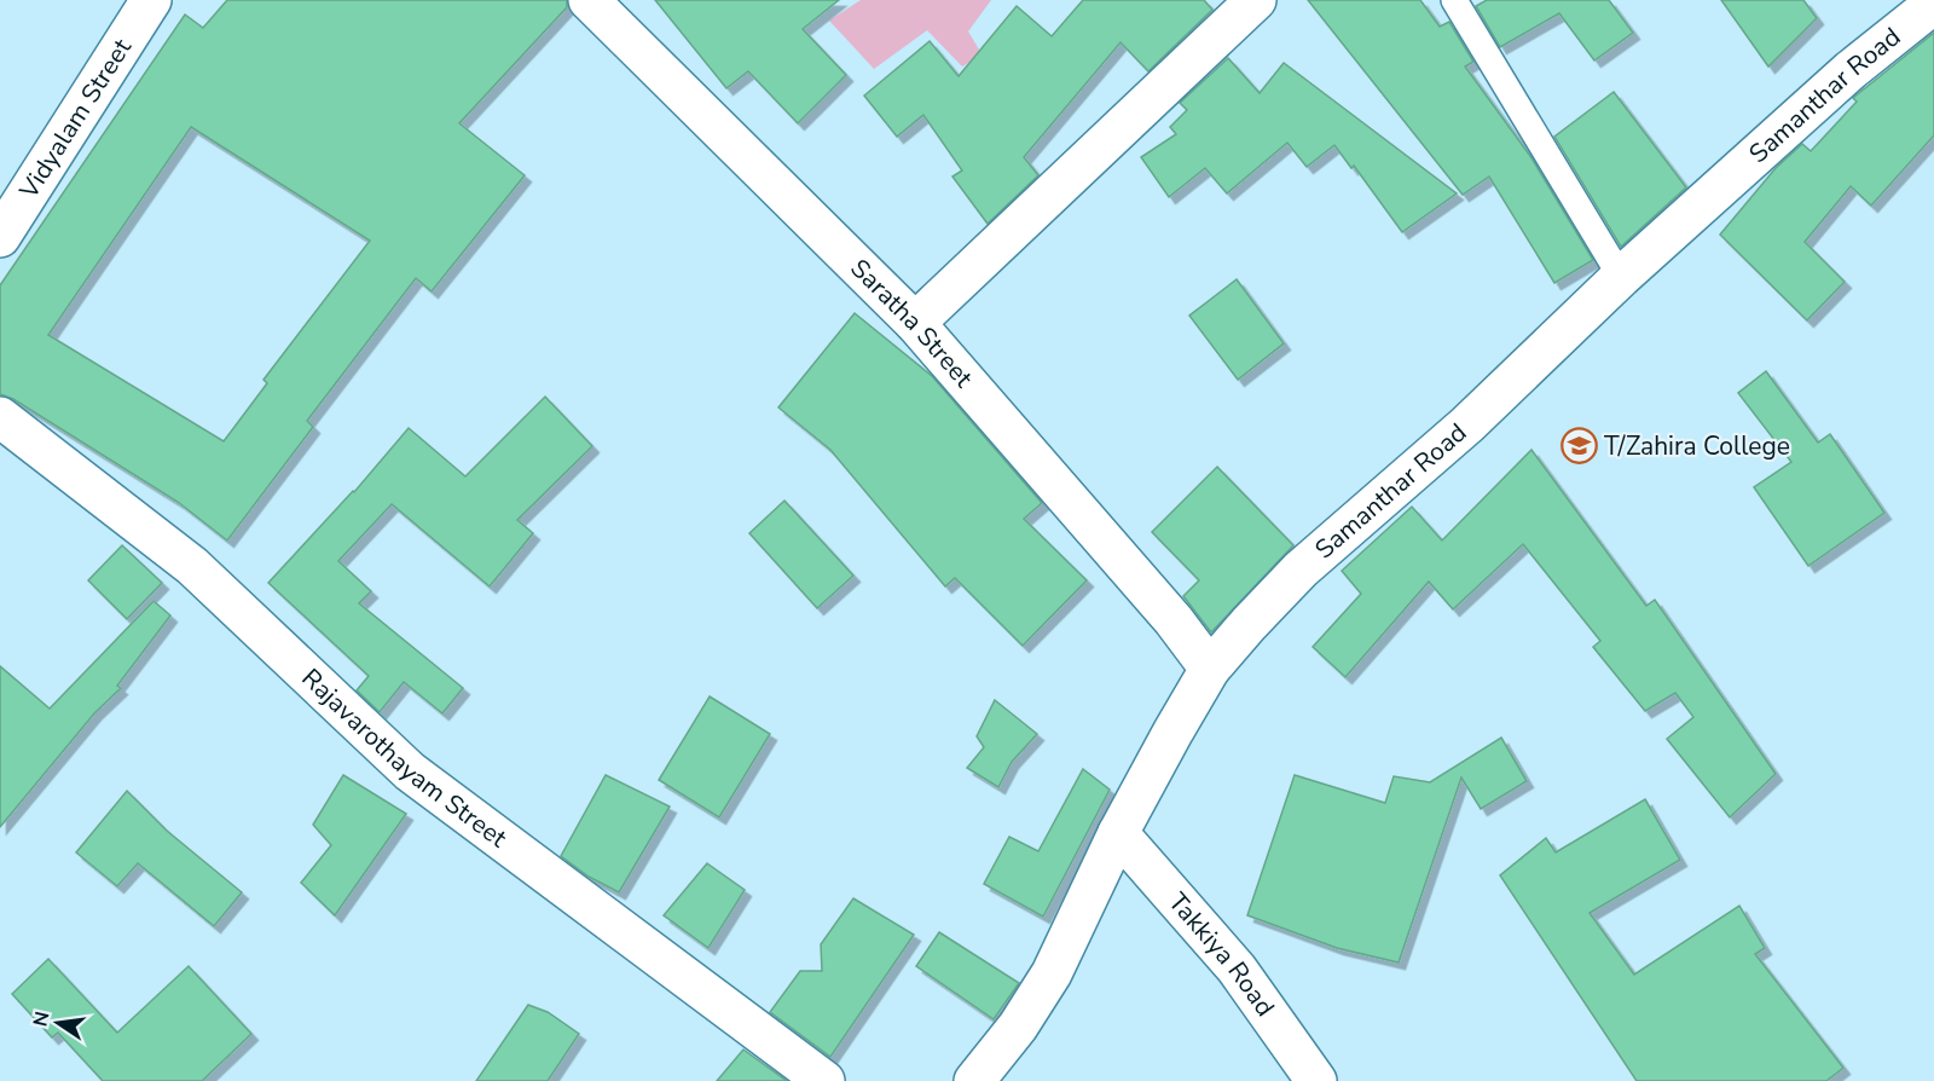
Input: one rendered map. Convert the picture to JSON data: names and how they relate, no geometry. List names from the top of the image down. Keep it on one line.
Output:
{"streets":{"street":["Samanthar Road","Vidyalam Street","Saratha Street","Rajavarothayam Street","Takkiya Road"]},"crossings":[["Samanthar Road","Saratha Street"],["Samanthar Road","Takkiya Road"]],"places":{"school or university":["T/Zahira College"]},"north":"left"}
